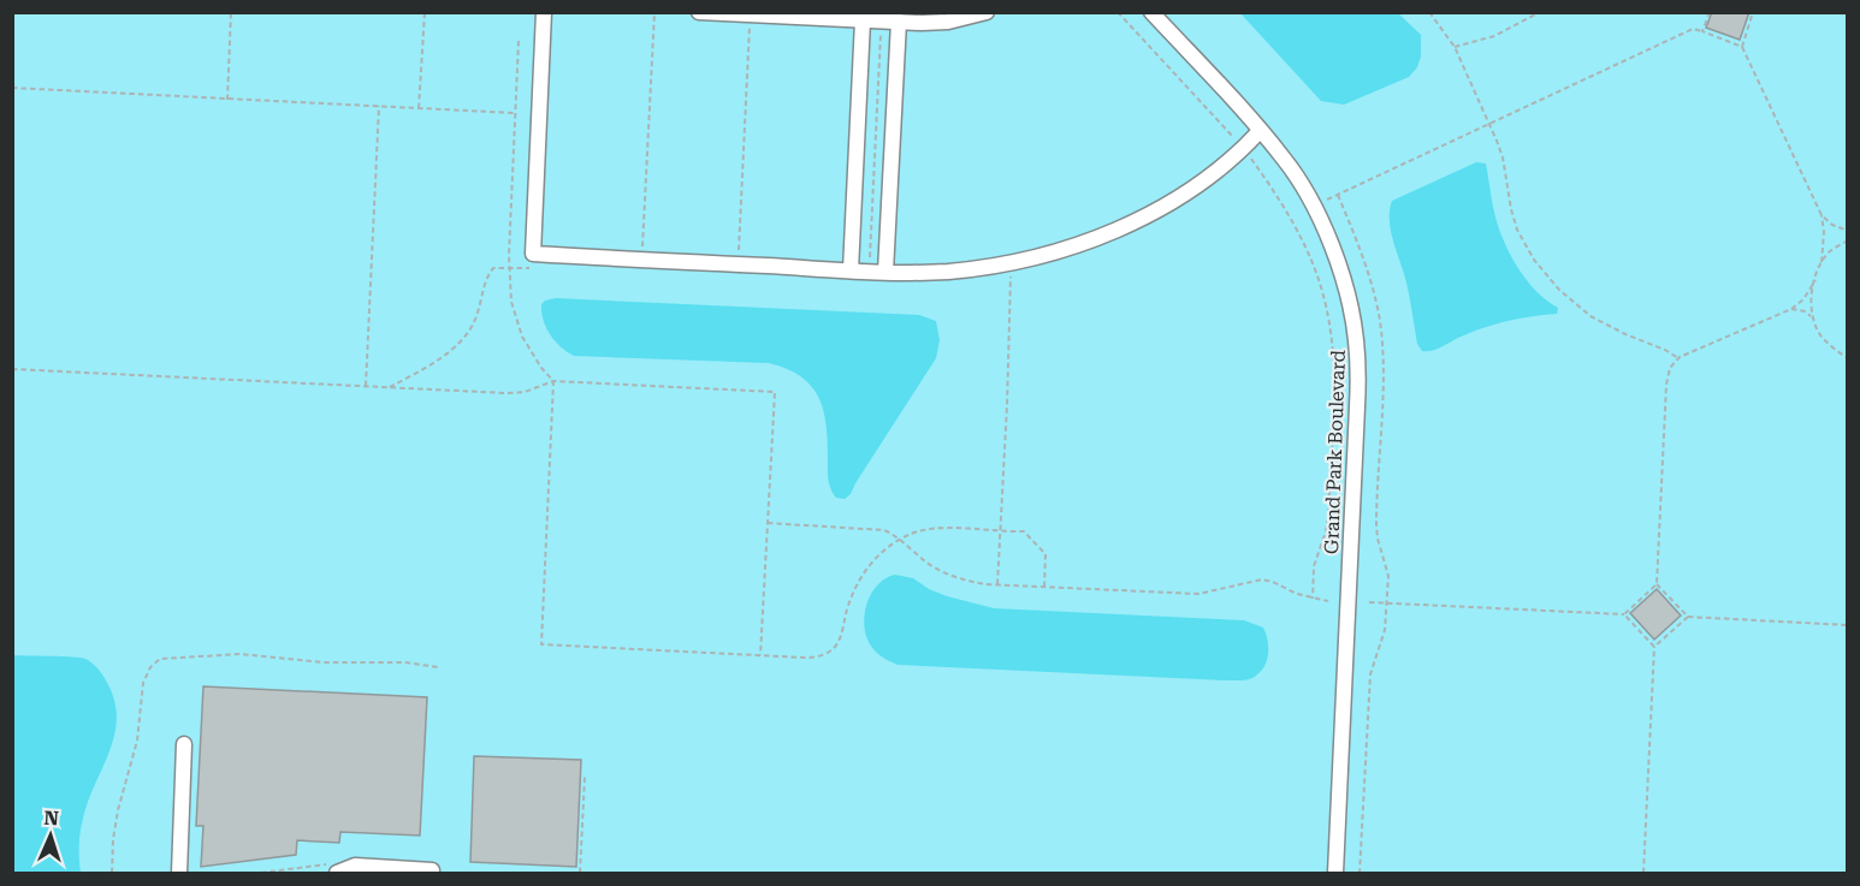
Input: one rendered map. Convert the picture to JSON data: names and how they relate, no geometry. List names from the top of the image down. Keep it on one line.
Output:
{"streets":{"street":["Grand Park Boulevard"]},"north":"top"}
